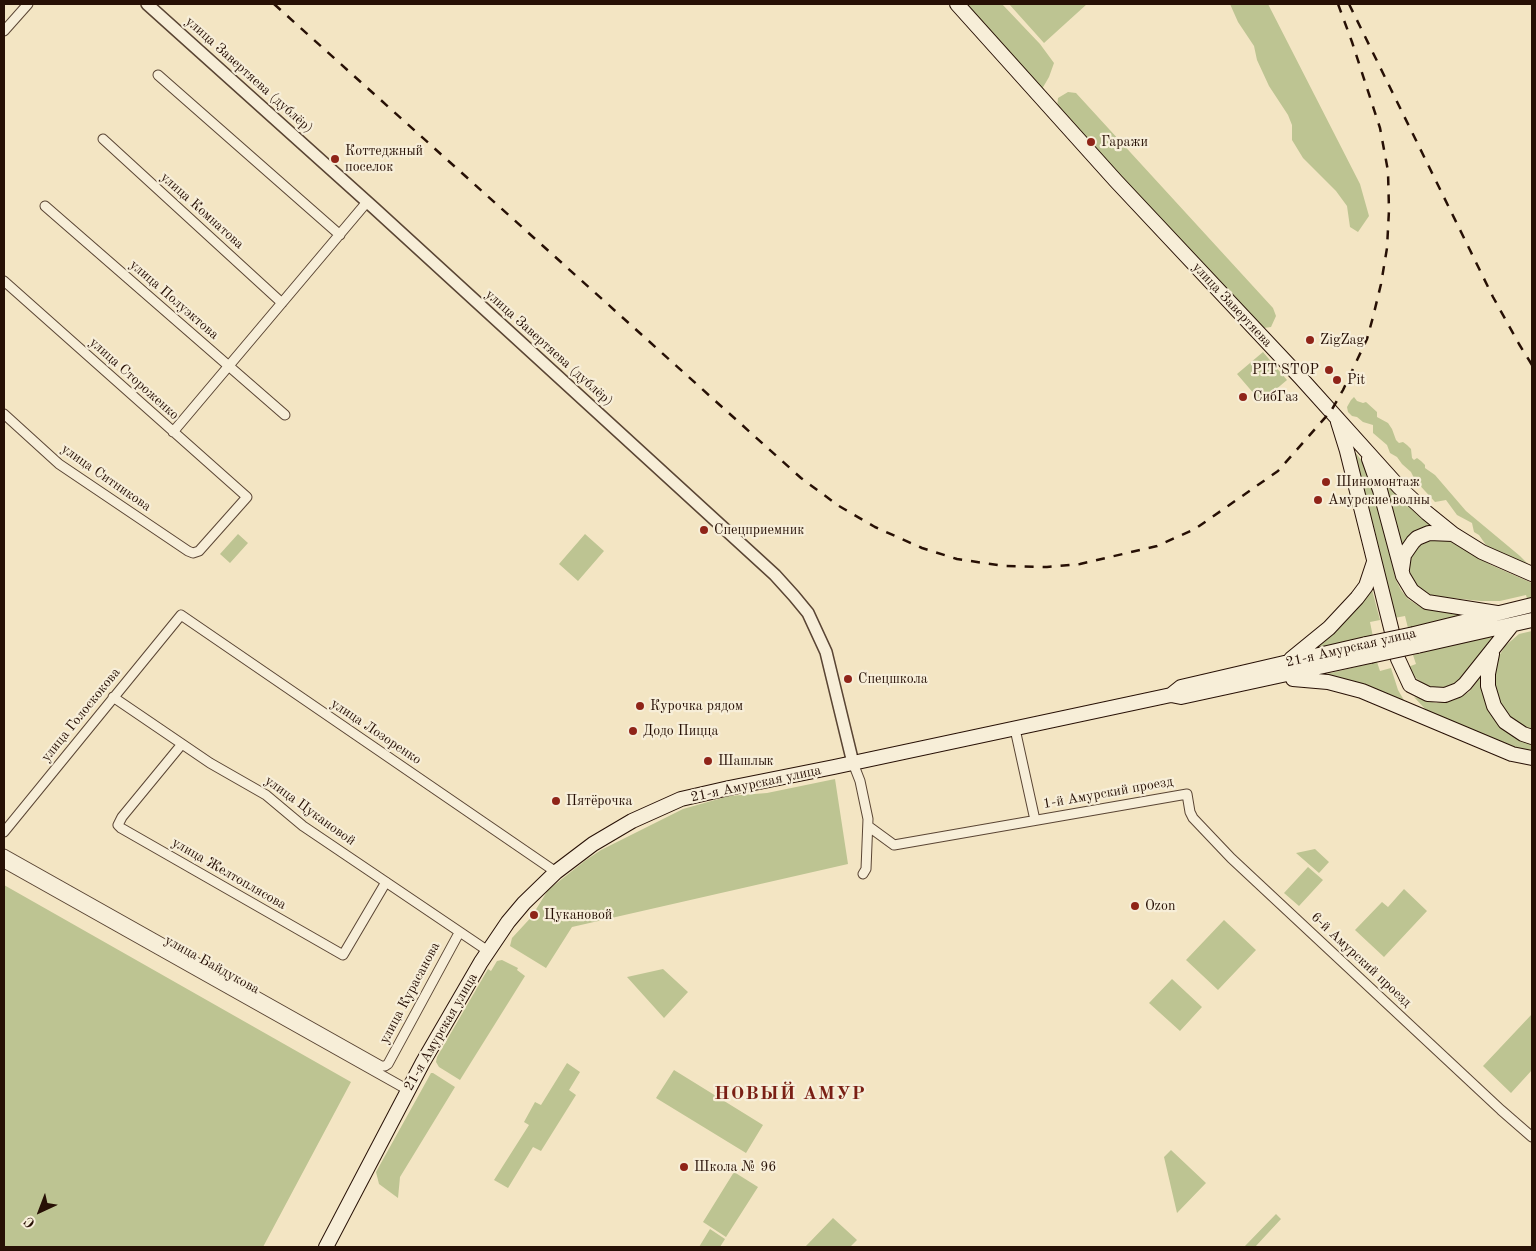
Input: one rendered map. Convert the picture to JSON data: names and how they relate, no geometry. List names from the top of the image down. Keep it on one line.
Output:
{"streets":{"main road":["улица Завертяева","21-я Амурская улица"],"street":["улица Завертяева (дублёр)","улица Комнатова","улица Полуэктова","улица Стороженко","улица Ситникова","улица Голоскокова","улица Лозоренко","1-й Амурский проезд","улица Цукановой","улица Желтоплясова","6-й Амурский проезд","улица Байдукова","улица Курасанова"]},"crossings":[["улица Завертяева (дублёр)","21-я Амурская улица"],["улица Стороженко","улица Ситникова"],["21-я Амурская улица","улица Лозоренко"],["21-я Амурская улица","1-й Амурский проезд"],["21-я Амурская улица","улица Цукановой"],["21-я Амурская улица","улица Байдукова"],["улица Голоскокова","улица Лозоренко"],["улица Голоскокова","улица Цукановой"],["1-й Амурский проезд","6-й Амурский проезд"],["улица Цукановой","улица Желтоплясова"],["улица Цукановой","улица Курасанова"],["улица Байдукова","улица Курасанова"]],"districts":["НОВЫЙ АМУР"],"places":["Гаражи","Коттеджный поселок","ZigZag","PIT STOP","Pit","СибГаз","Шиномонтаж","Амурские волны","Спецприемник","Спецшкола","Курочка рядом","Додо Пицца","Шашлык","Пятёрочка","Ozon","Цукановой","Школа № 96"],"north":"bottom left"}
